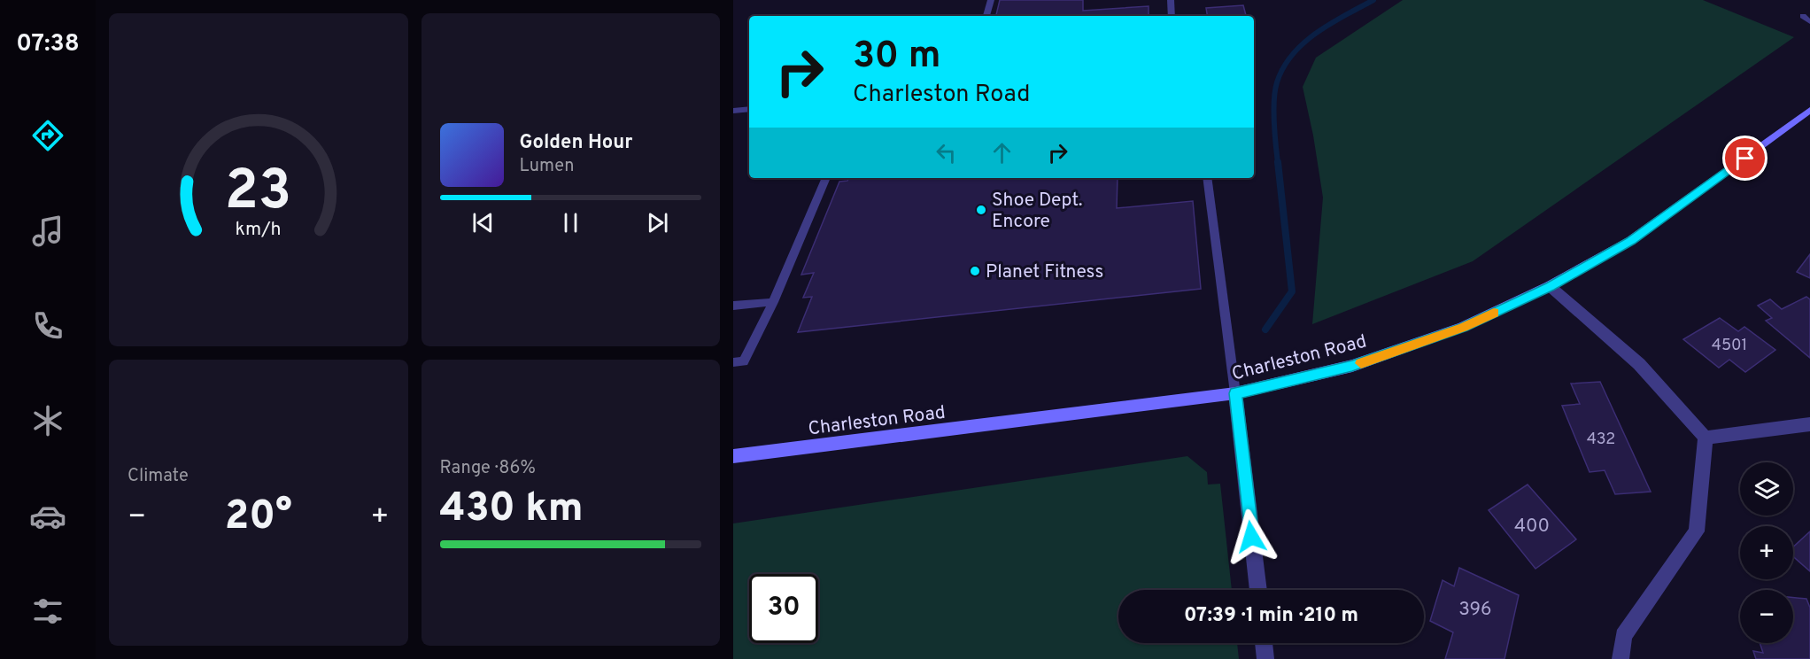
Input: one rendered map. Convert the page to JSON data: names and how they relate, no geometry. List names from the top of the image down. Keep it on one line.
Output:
{"streets":{"main road":["Charleston Road"]},"places":["Shoe Dept. Encore","Planet Fitness"],"house_numbers":["4501","432","400","396"],"page":{"tabs":"07:38","turn":["30 m","Charleston Road"],"song":["Golden Hour","Lumen"],"tile":["Climate",["Range · 86%","430 km"]],"map_buttons":["+","−"],"heat":["−","20°","+"],"limit":"30","trip":"07:39 · 1 min · 210 m","gauge":["23","km/h"]}}
